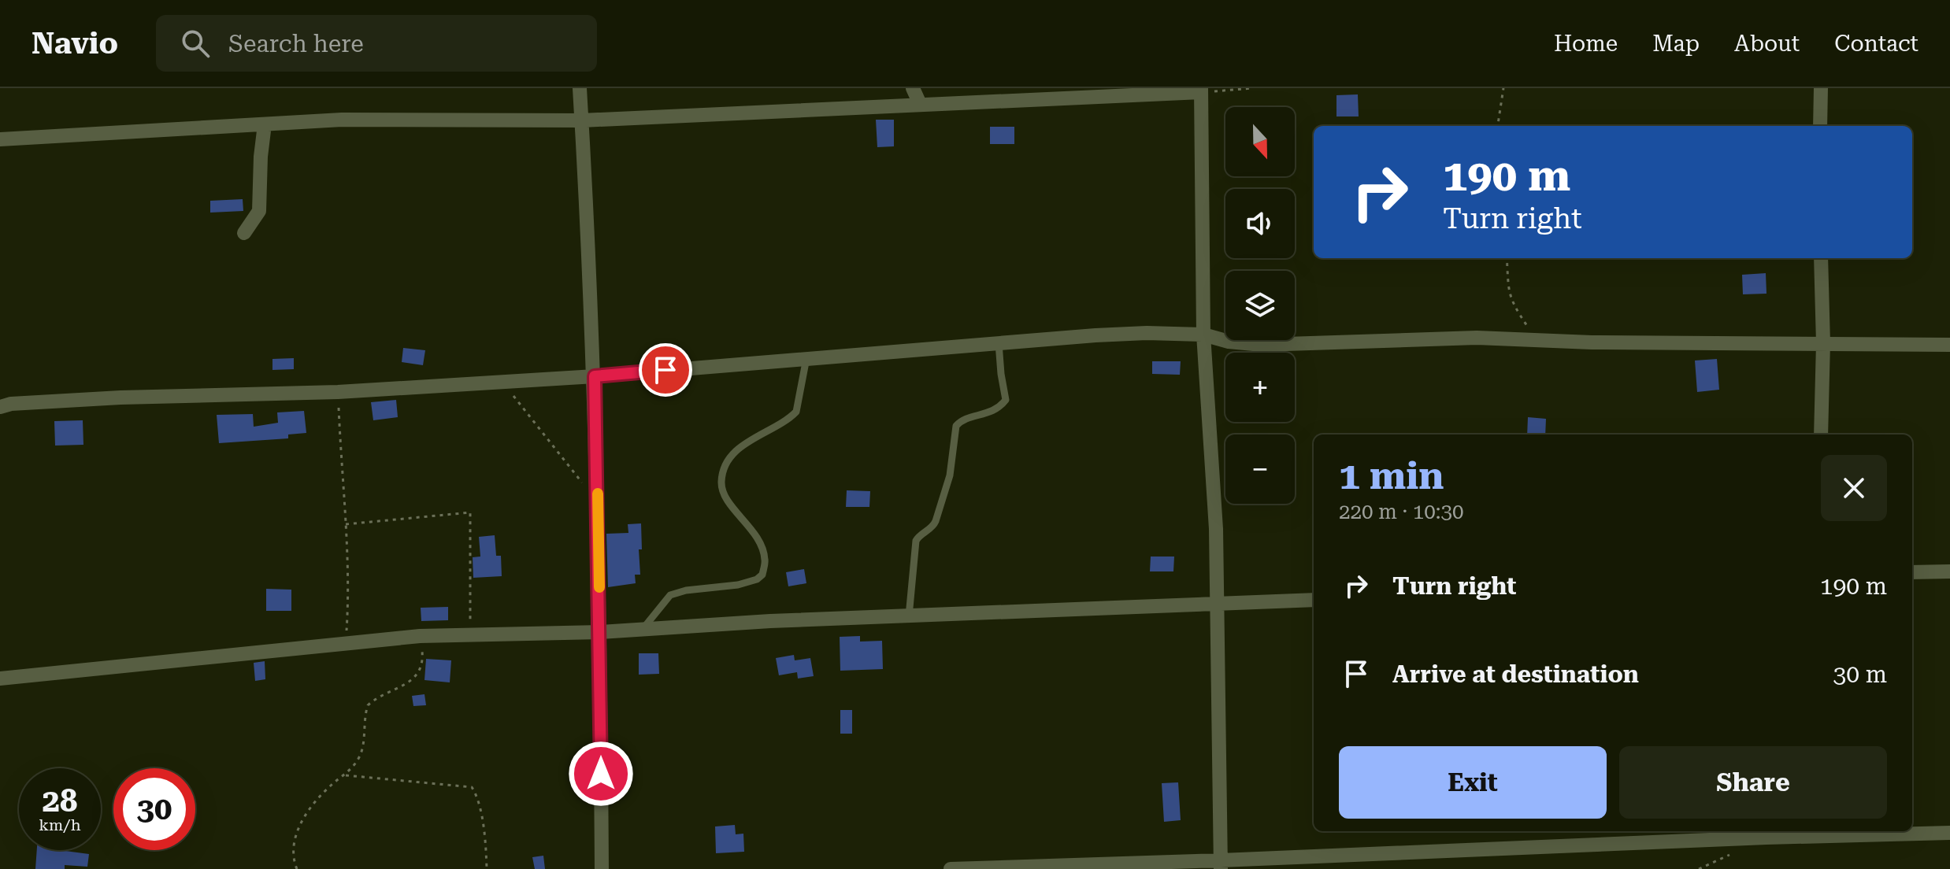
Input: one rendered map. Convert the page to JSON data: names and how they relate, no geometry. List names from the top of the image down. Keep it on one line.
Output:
{"north":"bottom","page":{"header":"Navio","search":"Search here","nav":["Home","Map","About","Contact"],"map_buttons":["+","−"],"turn":["190 m","Turn right"],"heading":["1 min","220 m · 10:30"],"list":[{"name":"Turn right","value":"190 m"},{"name":"Arrive at destination","value":"30 m"}],"buttons":["Exit","Share"],"speed":"28 km/h","limit":"30"}}
